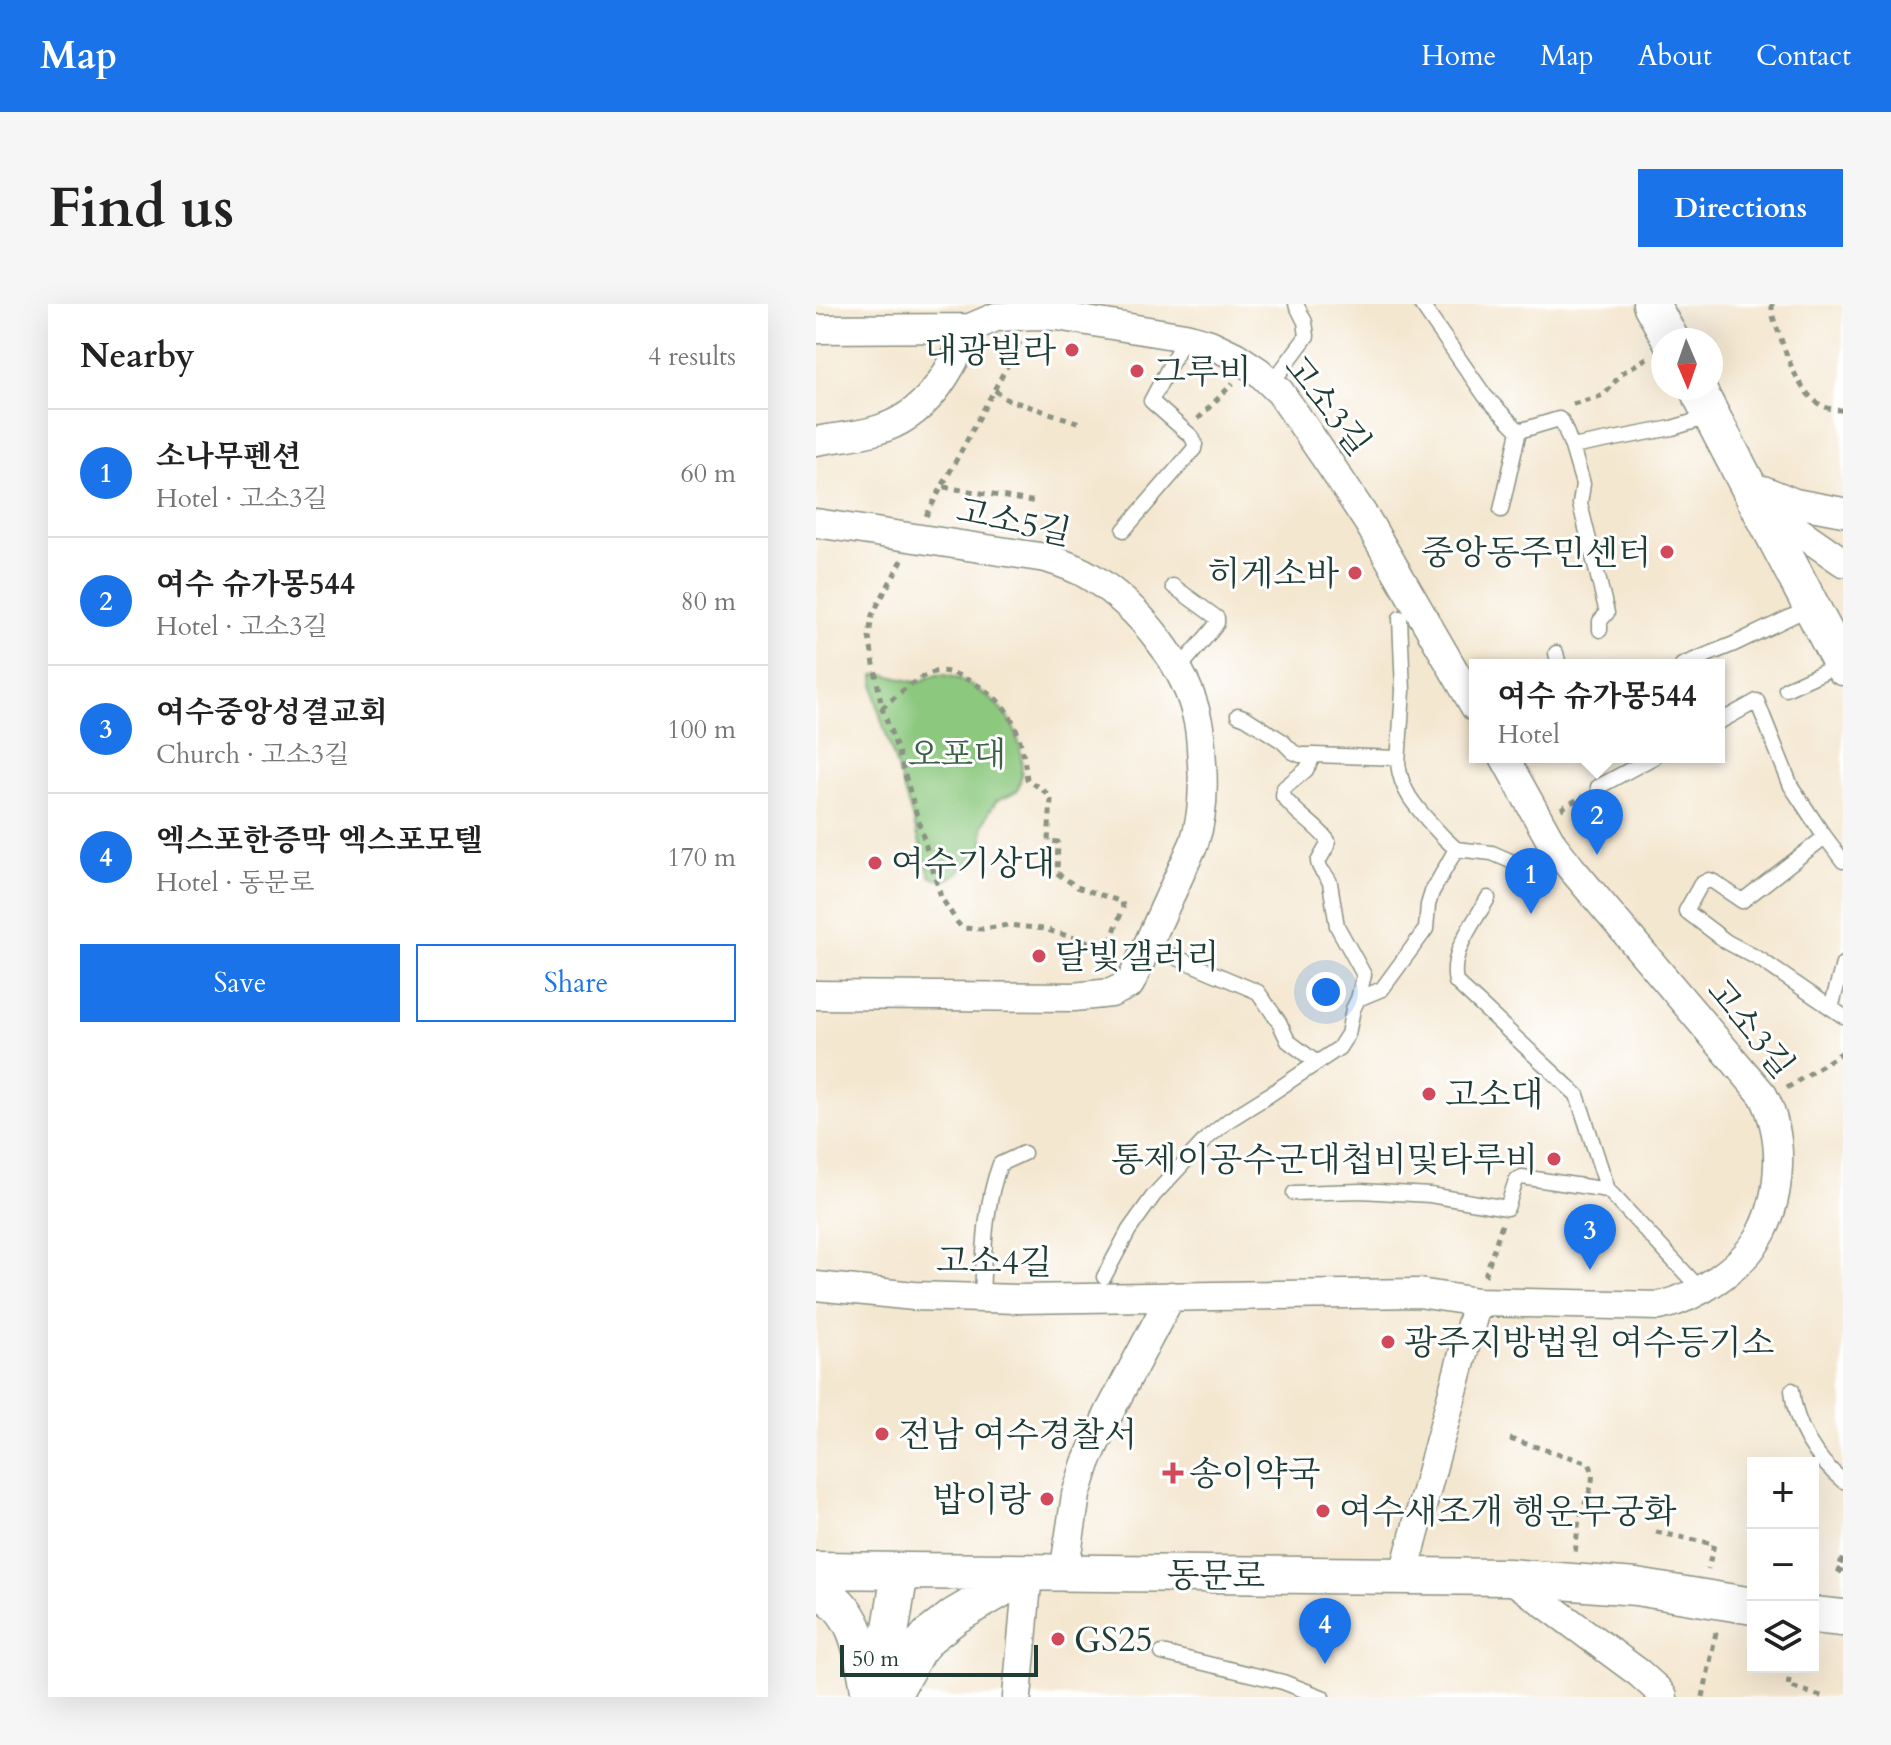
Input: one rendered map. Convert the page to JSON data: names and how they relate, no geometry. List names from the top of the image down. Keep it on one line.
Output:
{"streets":{"street":["고소3길","고소5길","고소4길","동문로"]},"crossings":[["고소3길","고소4길"]],"parks":["오포대"],"places":{"other":["대광빌라","그루비","중앙동주민센터","히게소바","여수기상대","달빛갤러리","고소대","통제이공수군대첩비및타루비","광주지방법원 여수등기소","전남 여수경찰서","밥이랑","여수새조개 행운무궁화","GS25"],"health":["송이약국"]},"scale_bar":"50 m","north":"bottom","page":{"header":"Map","nav":["Home","Map","About","Contact"],"buttons":["Directions",["Save","Share"]],"title":"Find us","heading":["Nearby","4 results"],"list":[{"mark":"1","name":"소나무펜션","note":"Hotel · 고소3길","value":"60 m"},{"mark":"2","name":"여수 슈가몽544","note":"Hotel · 고소3길","value":"80 m"},{"mark":"3","name":"여수중앙성결교회","note":"Church · 고소3길","value":"100 m"},{"mark":"4","name":"엑스포한증막 엑스포모텔","note":"Hotel · 동문로","value":"170 m"}],"popup":["여수 슈가몽544","Hotel"],"pins":["2","1","3","4"],"map_buttons":["+","−"],"scale":"50 m"}}
